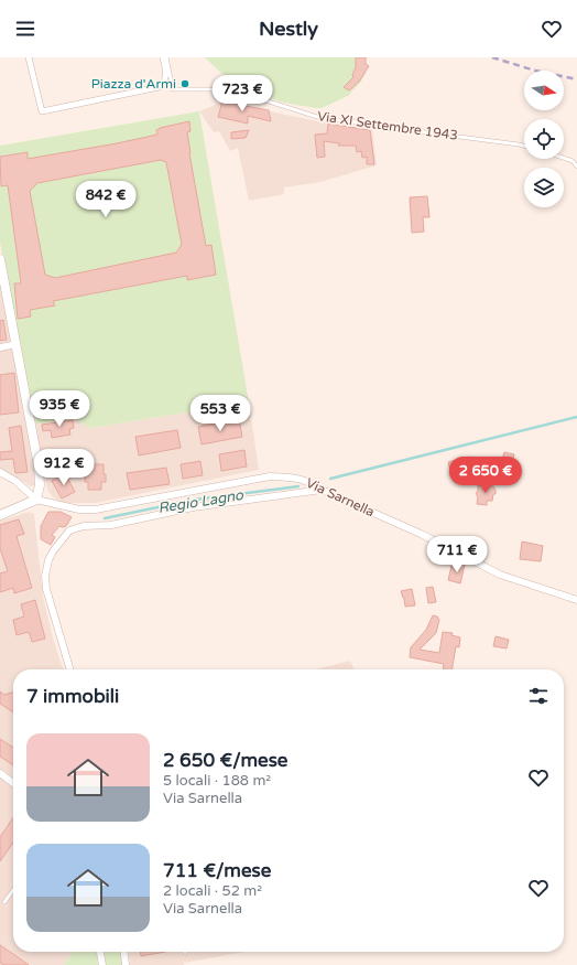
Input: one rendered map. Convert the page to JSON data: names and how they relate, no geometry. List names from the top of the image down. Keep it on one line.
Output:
{"streets":{"street":["Via Sarnella"],"lane":["Via XI Settembre 1943"]},"water":["Regio Lagno"],"places":["Piazza d'Armi"],"north":"right","page":{"header":"Nestly","price":["723 €","842 €","935 €","553 €","912 €","2 650 €","711 €"],"heading":"7 immobili","list":[{"name":"2 650 €/mese","note":"5 locali · 188 m² · Via Sarnella"},{"name":"711 €/mese","note":"2 locali · 52 m² · Via Sarnella"}]}}
